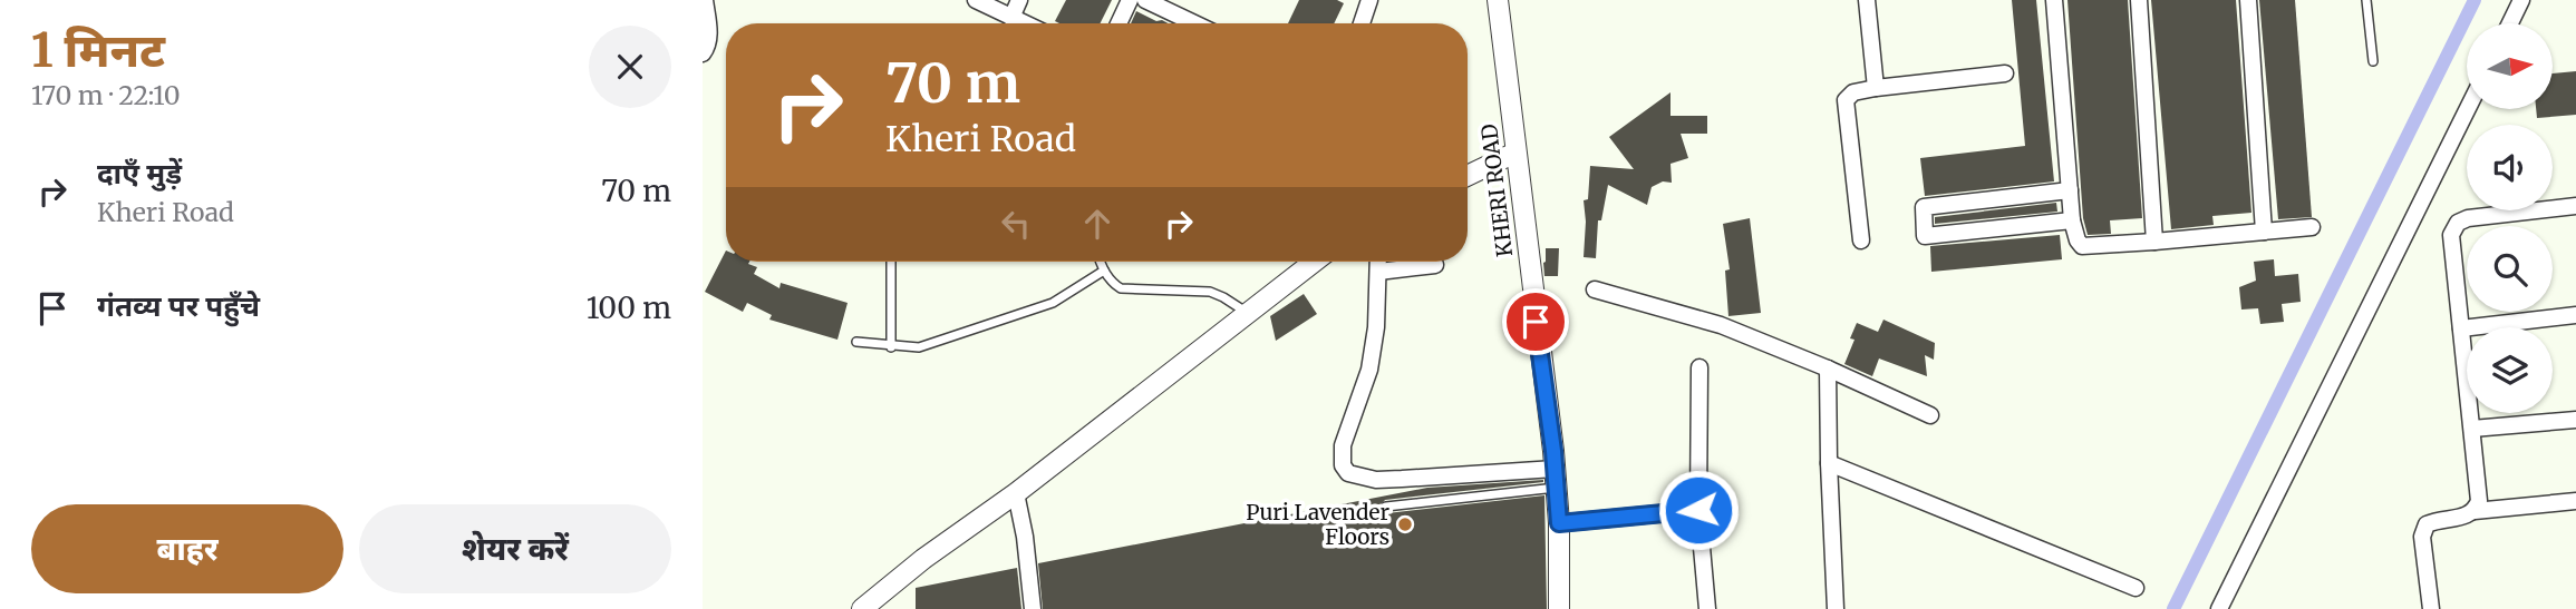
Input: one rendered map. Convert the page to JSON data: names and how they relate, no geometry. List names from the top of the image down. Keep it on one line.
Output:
{"streets":{"street":["KHERI ROAD"]},"places":["Puri Lavender Floors"],"north":"right","page":{"heading":["1 मिनट","170 m · 22:10"],"turn":["70 m","Kheri Road"],"list":[{"name":"दाएँ मुड़ें","note":"Kheri Road","value":"70 m"},{"name":"गंतव्य पर पहुँचे","value":"100 m"}],"buttons":["बाहर","शेयर करें"]}}
